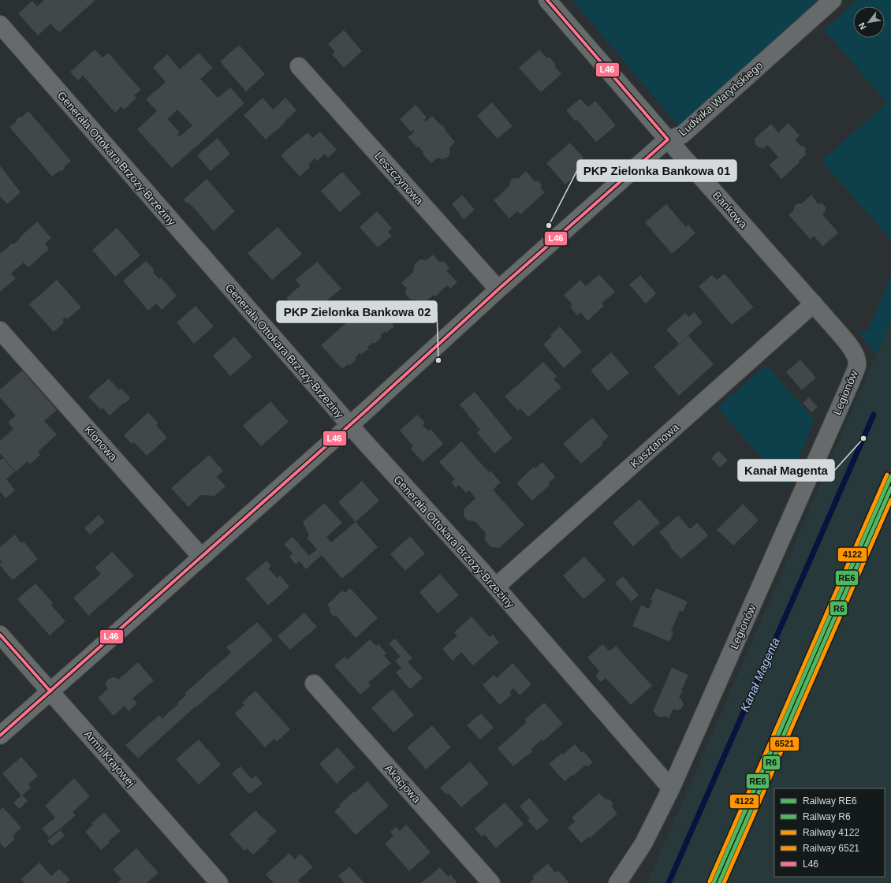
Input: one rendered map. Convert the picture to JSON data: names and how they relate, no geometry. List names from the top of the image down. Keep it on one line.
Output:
{"streets":{"street":["Ludwika Waryńskiego","Generała Ottokara Brzozy-Brzeziny","Leszczynowa","Bankowa","Legionów","Klonowa","Kasztanowa","Armii Krajowej","Akacjowa"]},"crossings":[["Ludwika Waryńskiego","Generała Ottokara Brzozy-Brzeziny"],["Ludwika Waryńskiego","Leszczynowa"],["Ludwika Waryńskiego","Bankowa"],["Ludwika Waryńskiego","Klonowa"],["Ludwika Waryńskiego","Armii Krajowej"],["Generała Ottokara Brzozy-Brzeziny","Legionów"],["Generała Ottokara Brzozy-Brzeziny","Kasztanowa"],["Bankowa","Legionów"],["Bankowa","Kasztanowa"]],"water":["Kanał Magenta"],"places":["PKP Zielonka Bankowa 01","PKP Zielonka Bankowa 02","Kanał Magenta"],"lines":["transit line L46","rail line 4122","rail line RE6","rail line R6","rail line 6521"],"legend":["Railway RE6","Railway R6","Railway 4122","Railway 6521","L46"],"north":"bottom left"}
